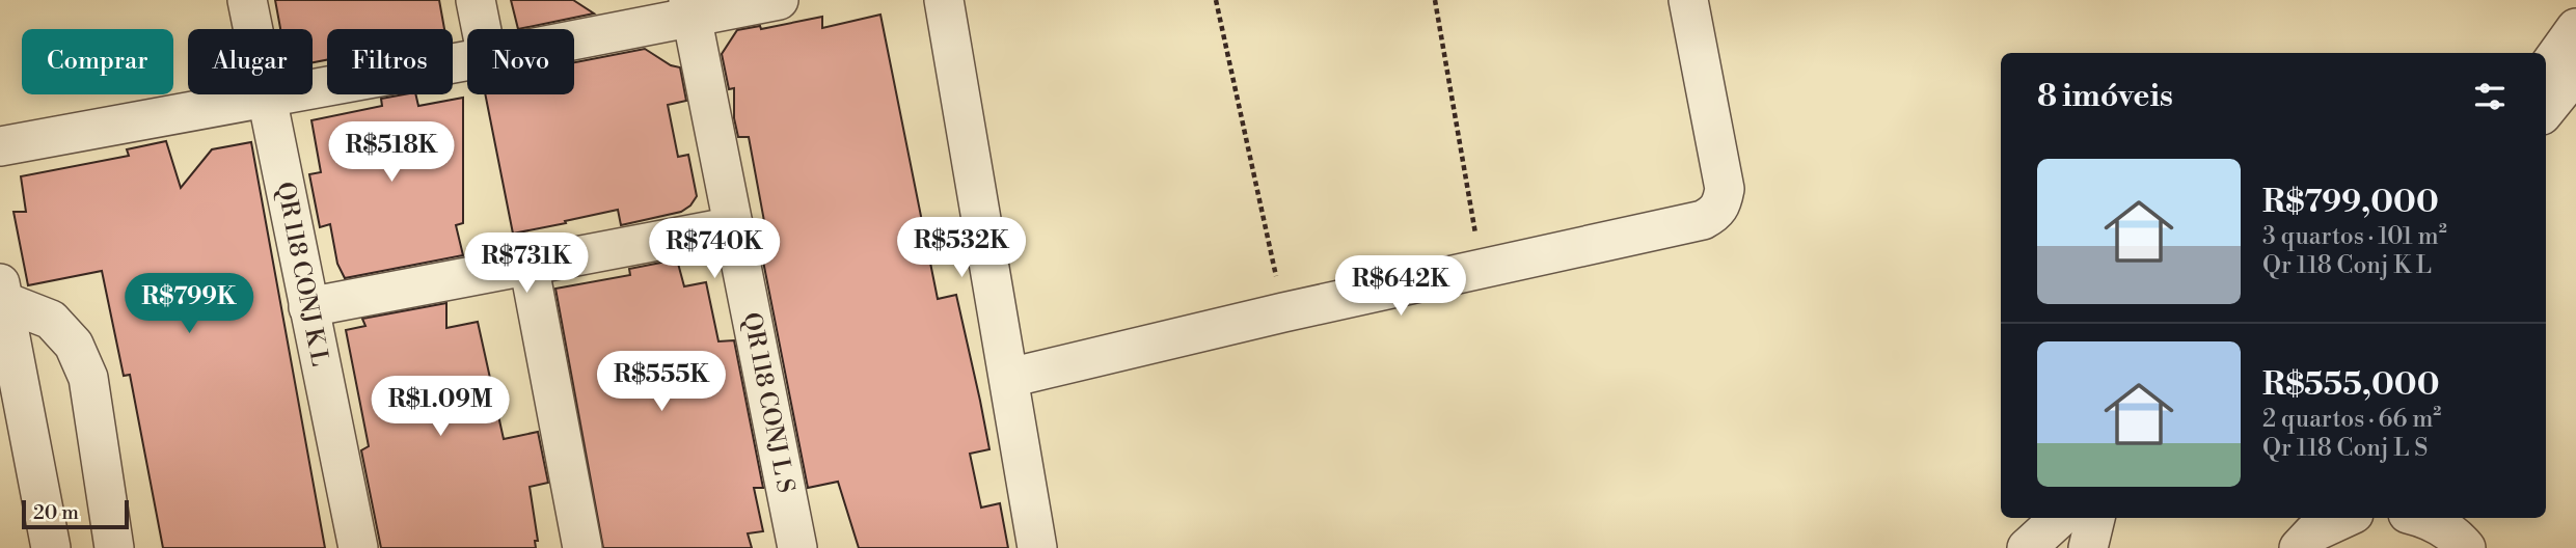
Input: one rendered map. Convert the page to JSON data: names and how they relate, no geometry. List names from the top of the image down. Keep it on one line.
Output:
{"streets":{"street":["QR 118 CONJ K L","QR 118 CONJ L S"]},"scale_bar":"20 m","page":{"chip":["Comprar","Alugar","Filtros","Novo"],"heading":"8 imóveis","price":["R$518K","R$532K","R$740K","R$731K","R$642K","R$799K","R$555K","R$1.09M"],"list":[{"name":"R$799,000","note":"3 quartos · 101 m² · Qr 118 Conj K L"},{"name":"R$555,000","note":"2 quartos · 66 m² · Qr 118 Conj L S"}],"scale":"20 m"}}
